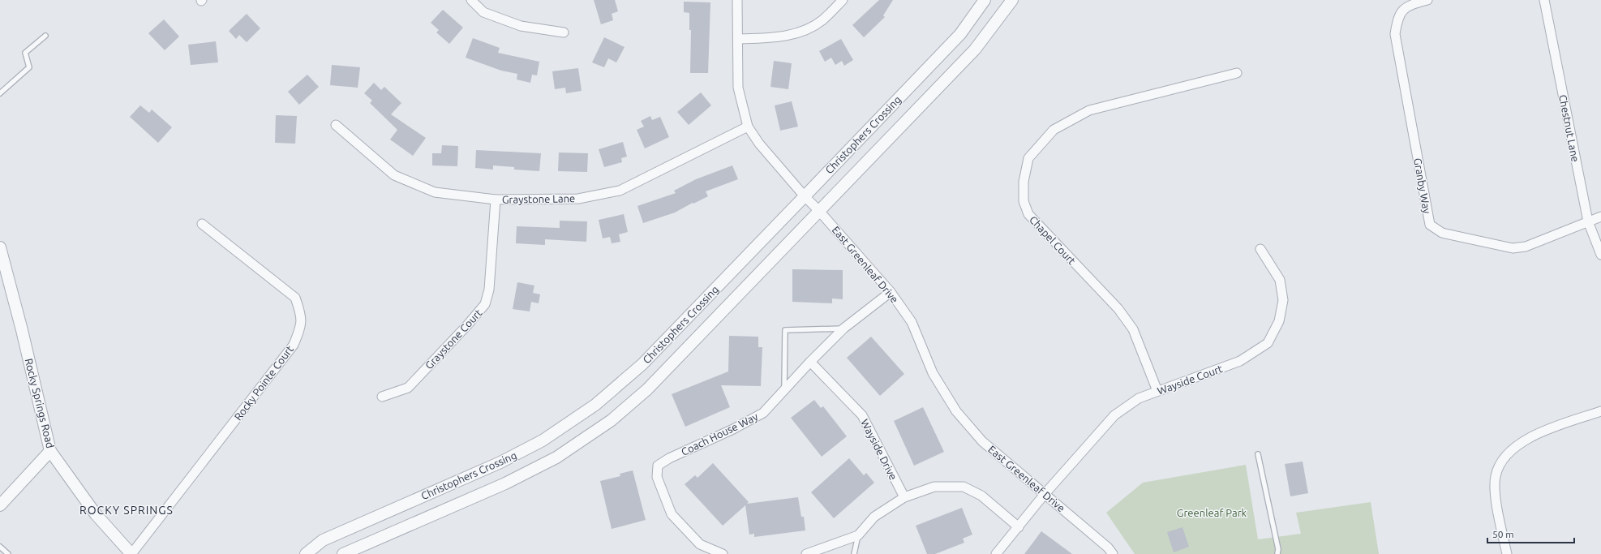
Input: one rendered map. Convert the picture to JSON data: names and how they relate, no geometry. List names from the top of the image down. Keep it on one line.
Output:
{"streets":{"street":["Chestnut Lane","Christophers Crossing","Granby Way","Graystone Lane","Chapel Court","East Greenleaf Drive","Graystone Court","Wayside Court","Rocky Pointe Court","Rocky Springs Road","Coach House Way","Wayside Drive"]},"crossings":[["Chestnut Lane","Granby Way"],["Christophers Crossing","East Greenleaf Drive"],["Graystone Lane","East Greenleaf Drive"],["Graystone Lane","Graystone Court"],["Chapel Court","Wayside Court"],["East Greenleaf Drive","Wayside Court"],["East Greenleaf Drive","Coach House Way"],["Rocky Pointe Court","Rocky Springs Road"],["Coach House Way","Wayside Drive"]],"districts":["ROCKY SPRINGS"],"parks":["Greenleaf Park"],"scale_bar":"50 m"}
